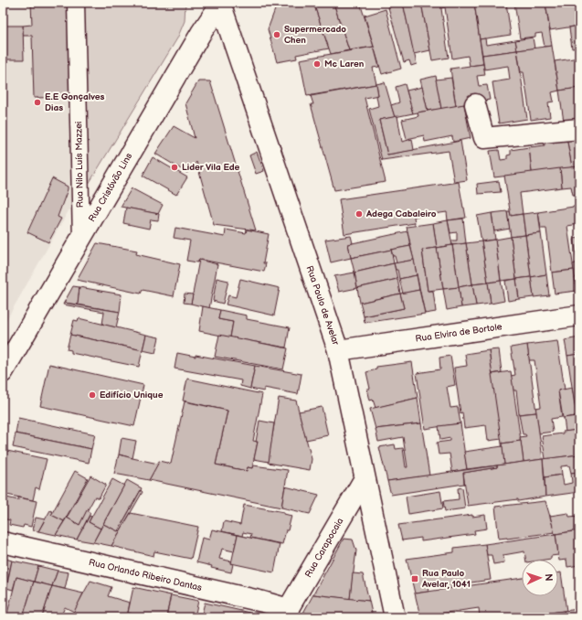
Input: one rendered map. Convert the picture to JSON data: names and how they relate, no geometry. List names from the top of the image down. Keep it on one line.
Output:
{"streets":{"street":["Rua Nilo Luís Mazzei","Rua Cristóvão Lins","Rua Paulo de Avelar","Rua Elvira de Bortole","Rua Carapocaia","Rua Orlando Ribeiro Dantas"]},"crossings":[["Rua Nilo Luís Mazzei","Rua Cristóvão Lins"],["Rua Cristóvão Lins","Rua Paulo de Avelar"],["Rua Paulo de Avelar","Rua Elvira de Bortole"],["Rua Paulo de Avelar","Rua Carapocaia"],["Rua Carapocaia","Rua Orlando Ribeiro Dantas"]],"places":{"other":["Supermercado Chen","Mc Laren","E.E Gonçalves Dias","Lider Vila Ede","Adega Cabaleiro","Edifício Unique"],"transit":["Rua Paulo Avelar, 1041"]},"north":"right"}
